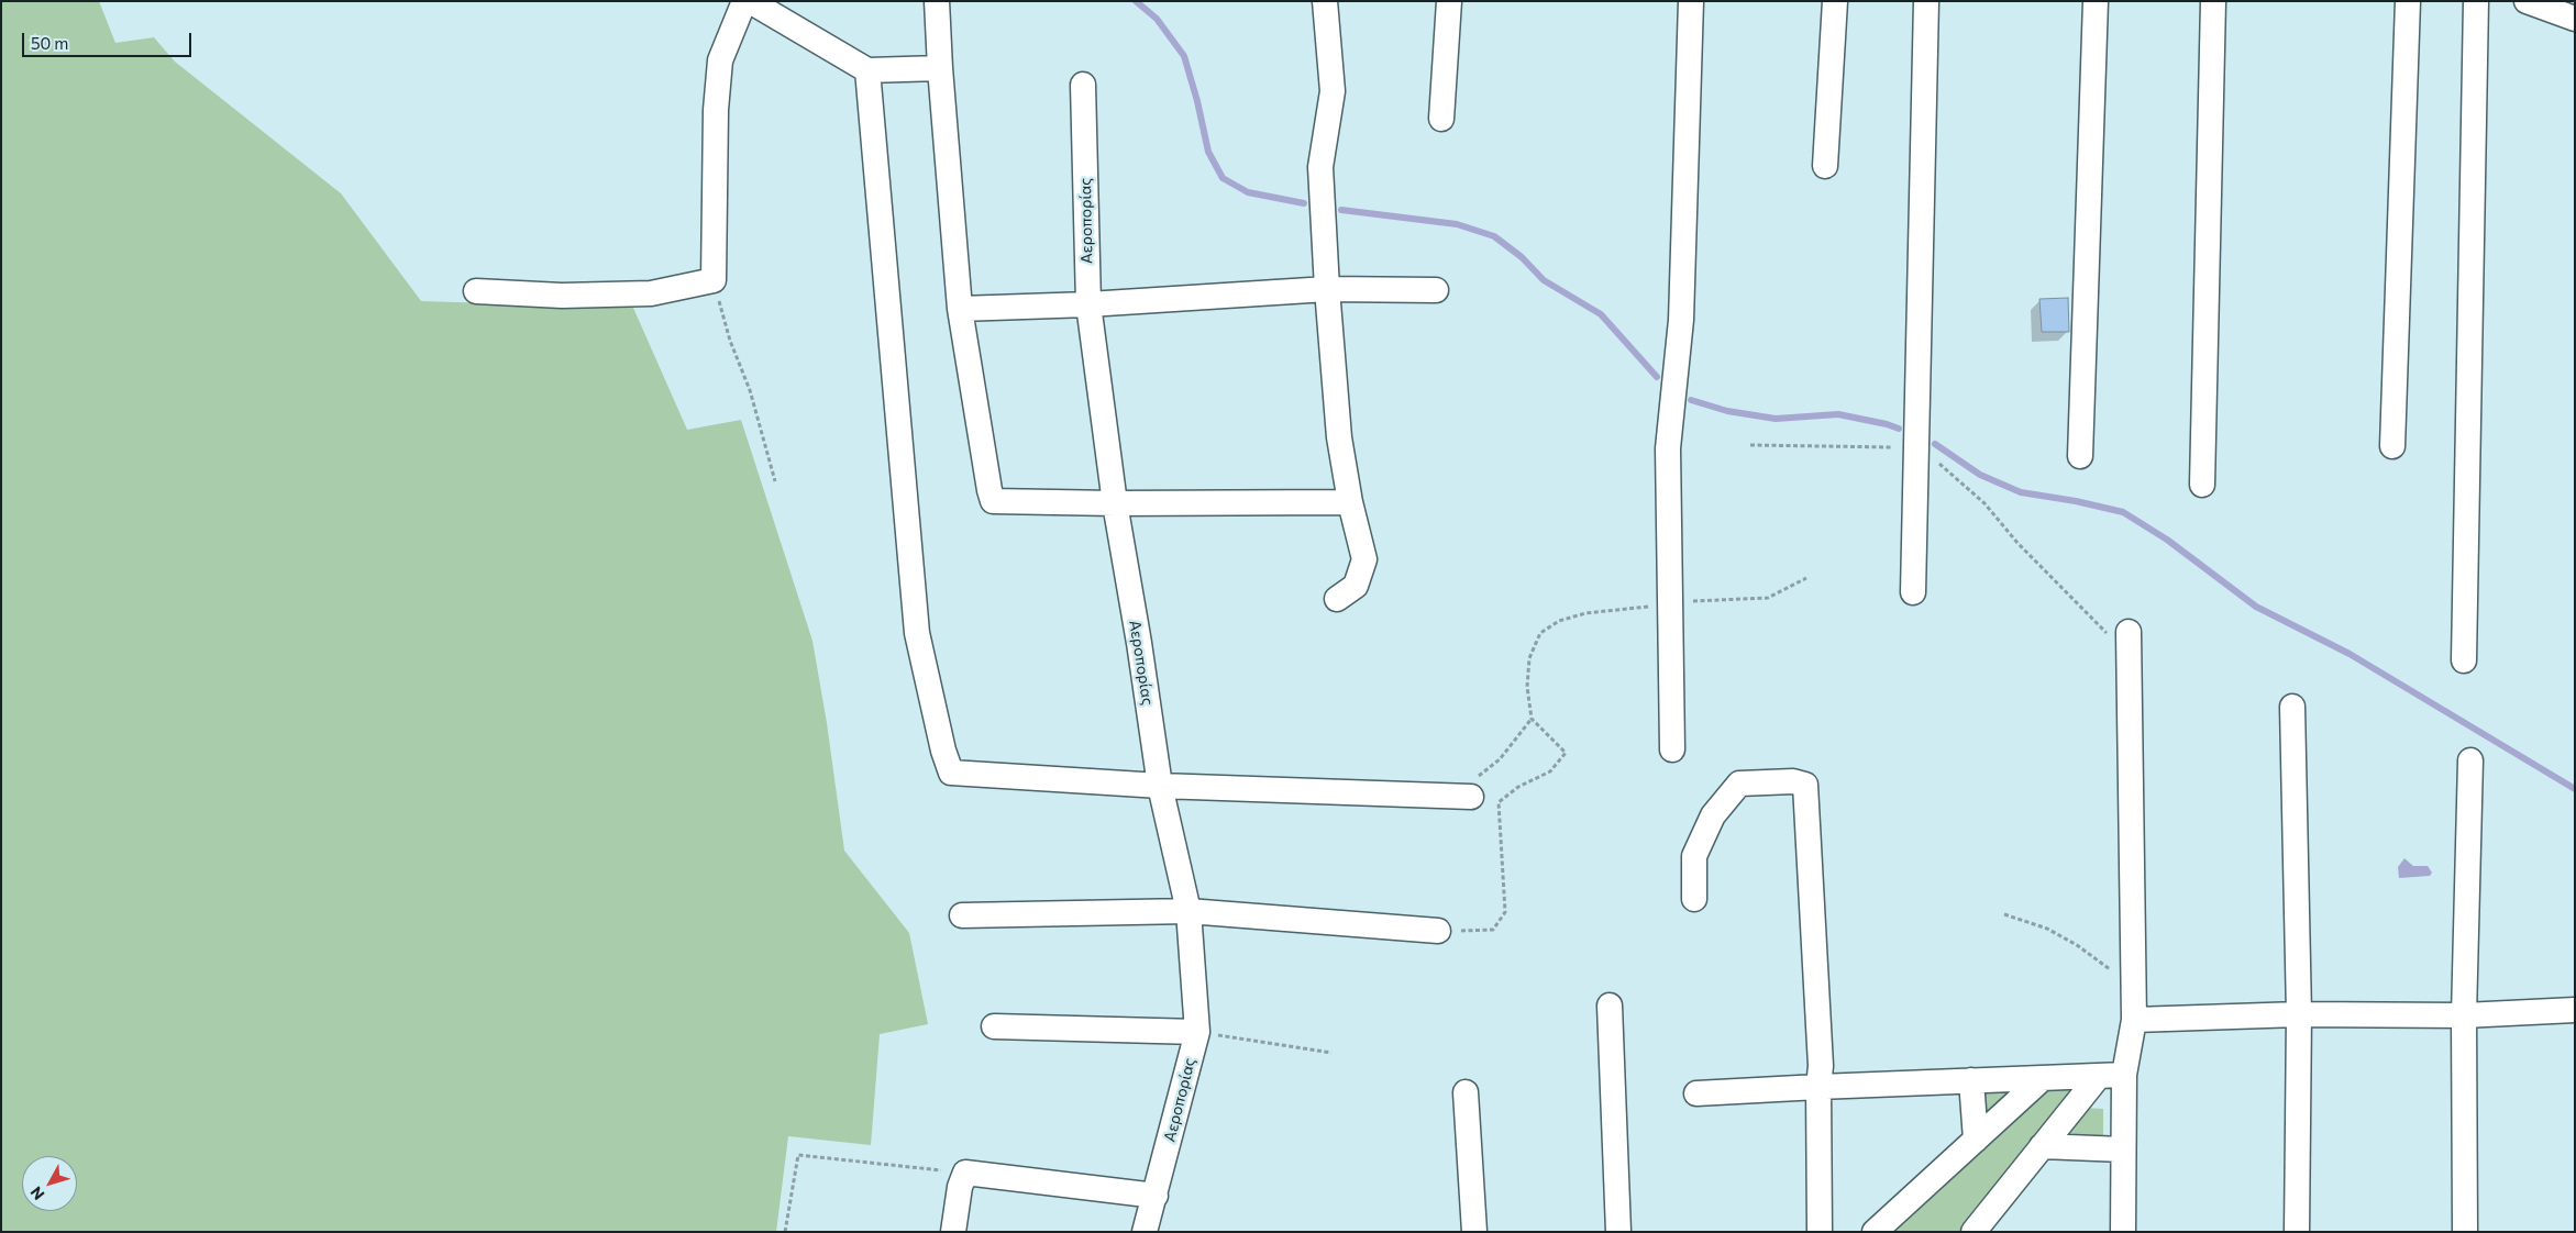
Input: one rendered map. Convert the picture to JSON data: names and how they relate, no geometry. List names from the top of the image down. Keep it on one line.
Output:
{"streets":{"street":["Αεροπορίας"]},"scale_bar":"50 m","north":"bottom left"}
